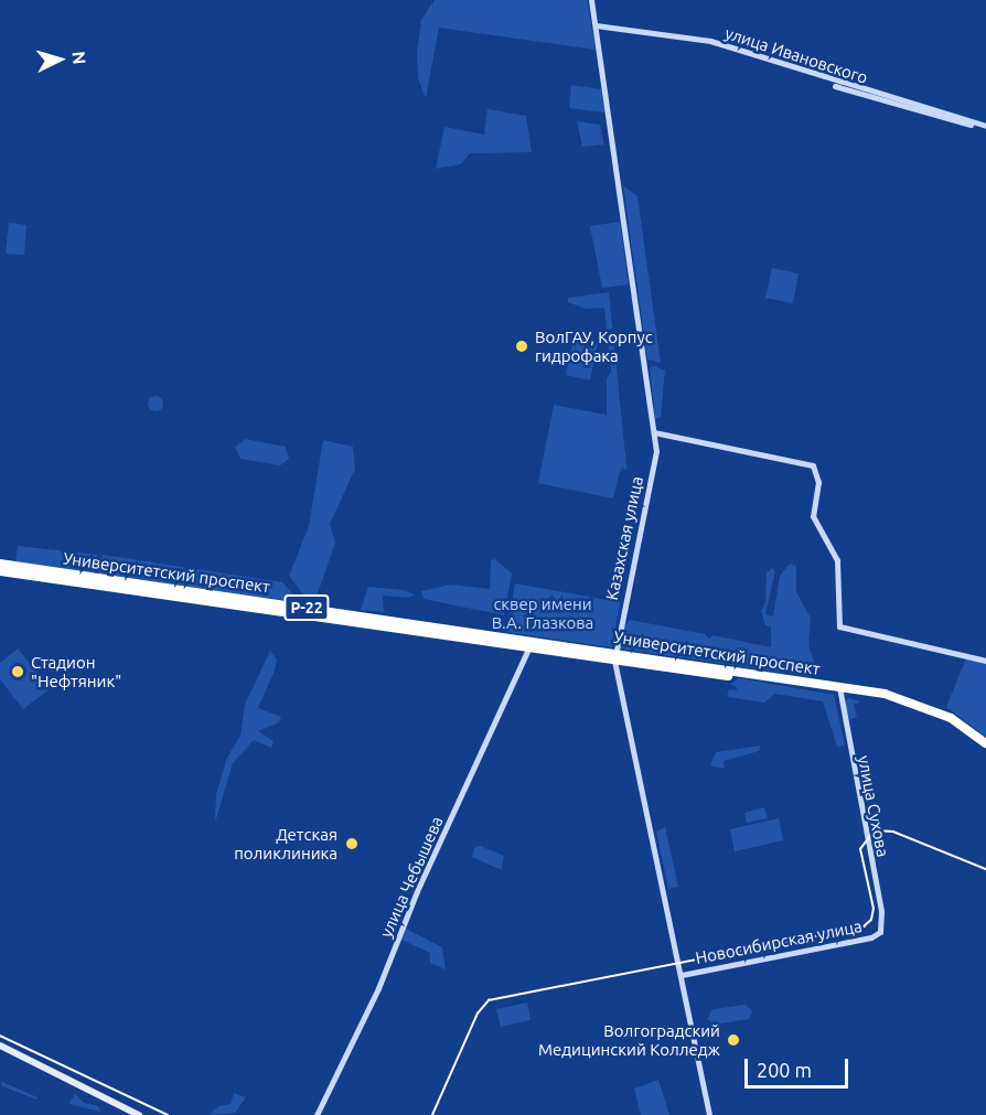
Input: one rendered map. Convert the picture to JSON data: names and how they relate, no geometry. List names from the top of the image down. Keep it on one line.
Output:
{"streets":{"highway":["Университетский проспект","Р-22"],"street":["улица Ивановского","Казахская улица","улица Сухова","улица Чебышева","Новосибирская улица"]},"crossings":[["улица Ивановского","Казахская улица"],["Казахская улица","Университетский проспект"],["Казахская улица","Новосибирская улица"],["Университетский проспект","улица Сухова"],["Университетский проспект","улица Чебышева"],["улица Сухова","Новосибирская улица"]],"parks":["сквер имени В.А. Глазкова"],"places":["ВолГАУ, Корпус гидрофака","Стадион \"Нефтяник\"","Детская поликлиника","Волгоградский Медицинский Колледж"],"scale_bar":"200 m","north":"right"}
